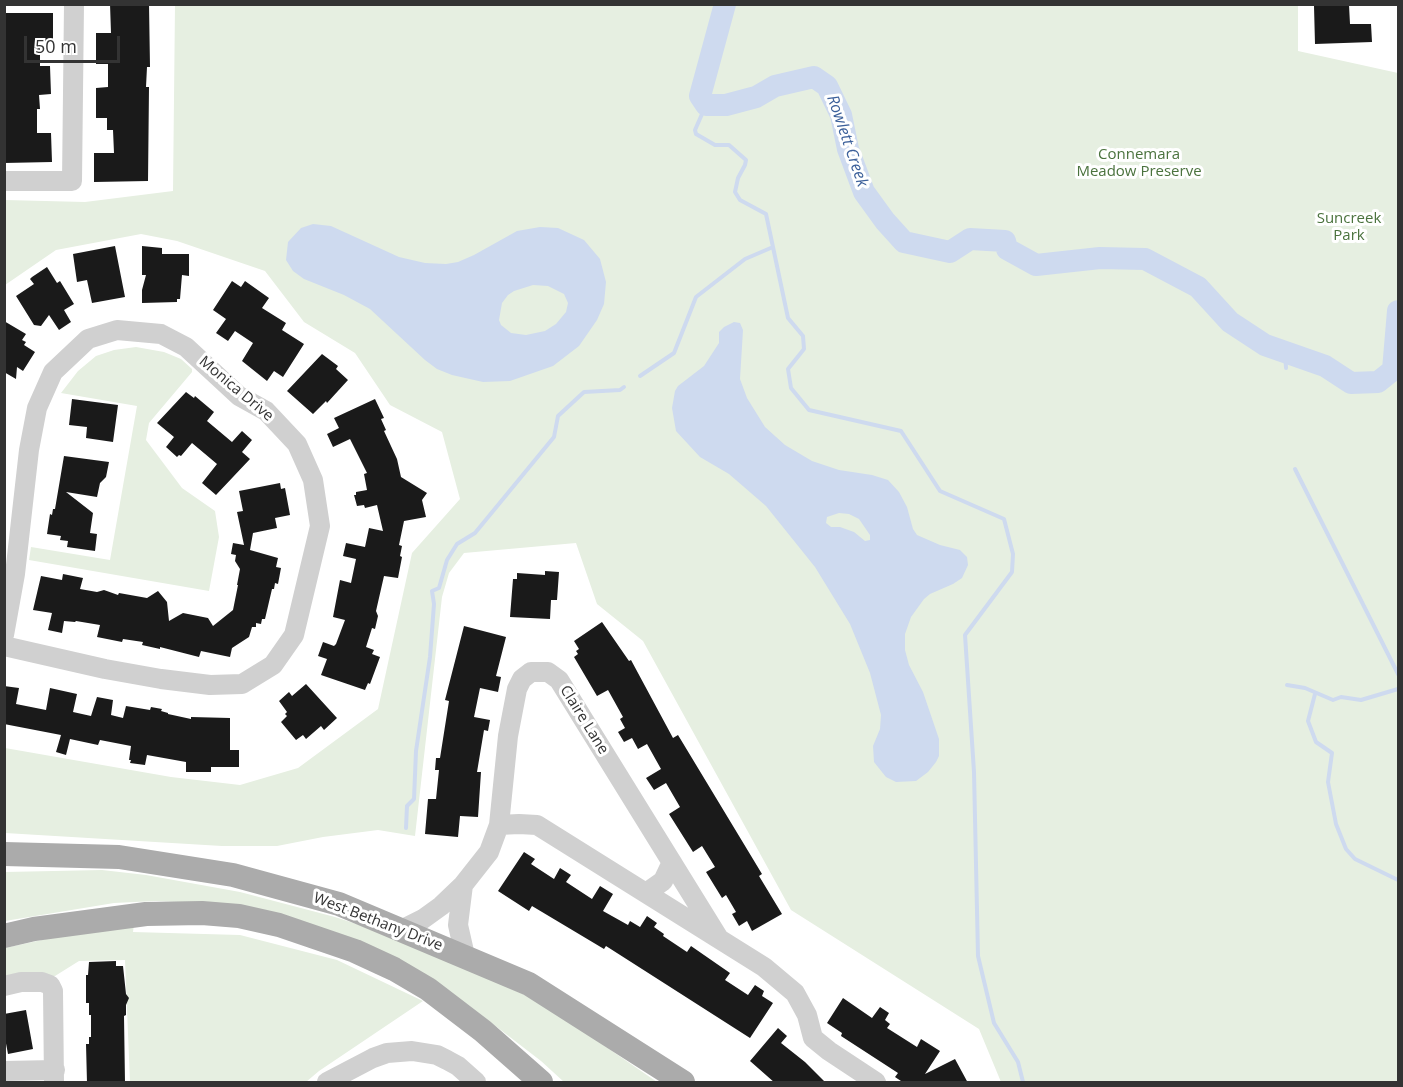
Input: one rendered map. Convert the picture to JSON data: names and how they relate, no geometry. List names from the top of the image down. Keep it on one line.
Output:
{"streets":{"main road":["West Bethany Drive"],"street":["Monica Drive","Claire Lane"]},"crossings":[["Claire Lane","West Bethany Drive"]],"water":["Rowlett Creek"],"parks":["Connemara Meadow Preserve","Suncreek Park"],"scale_bar":"50 m"}
